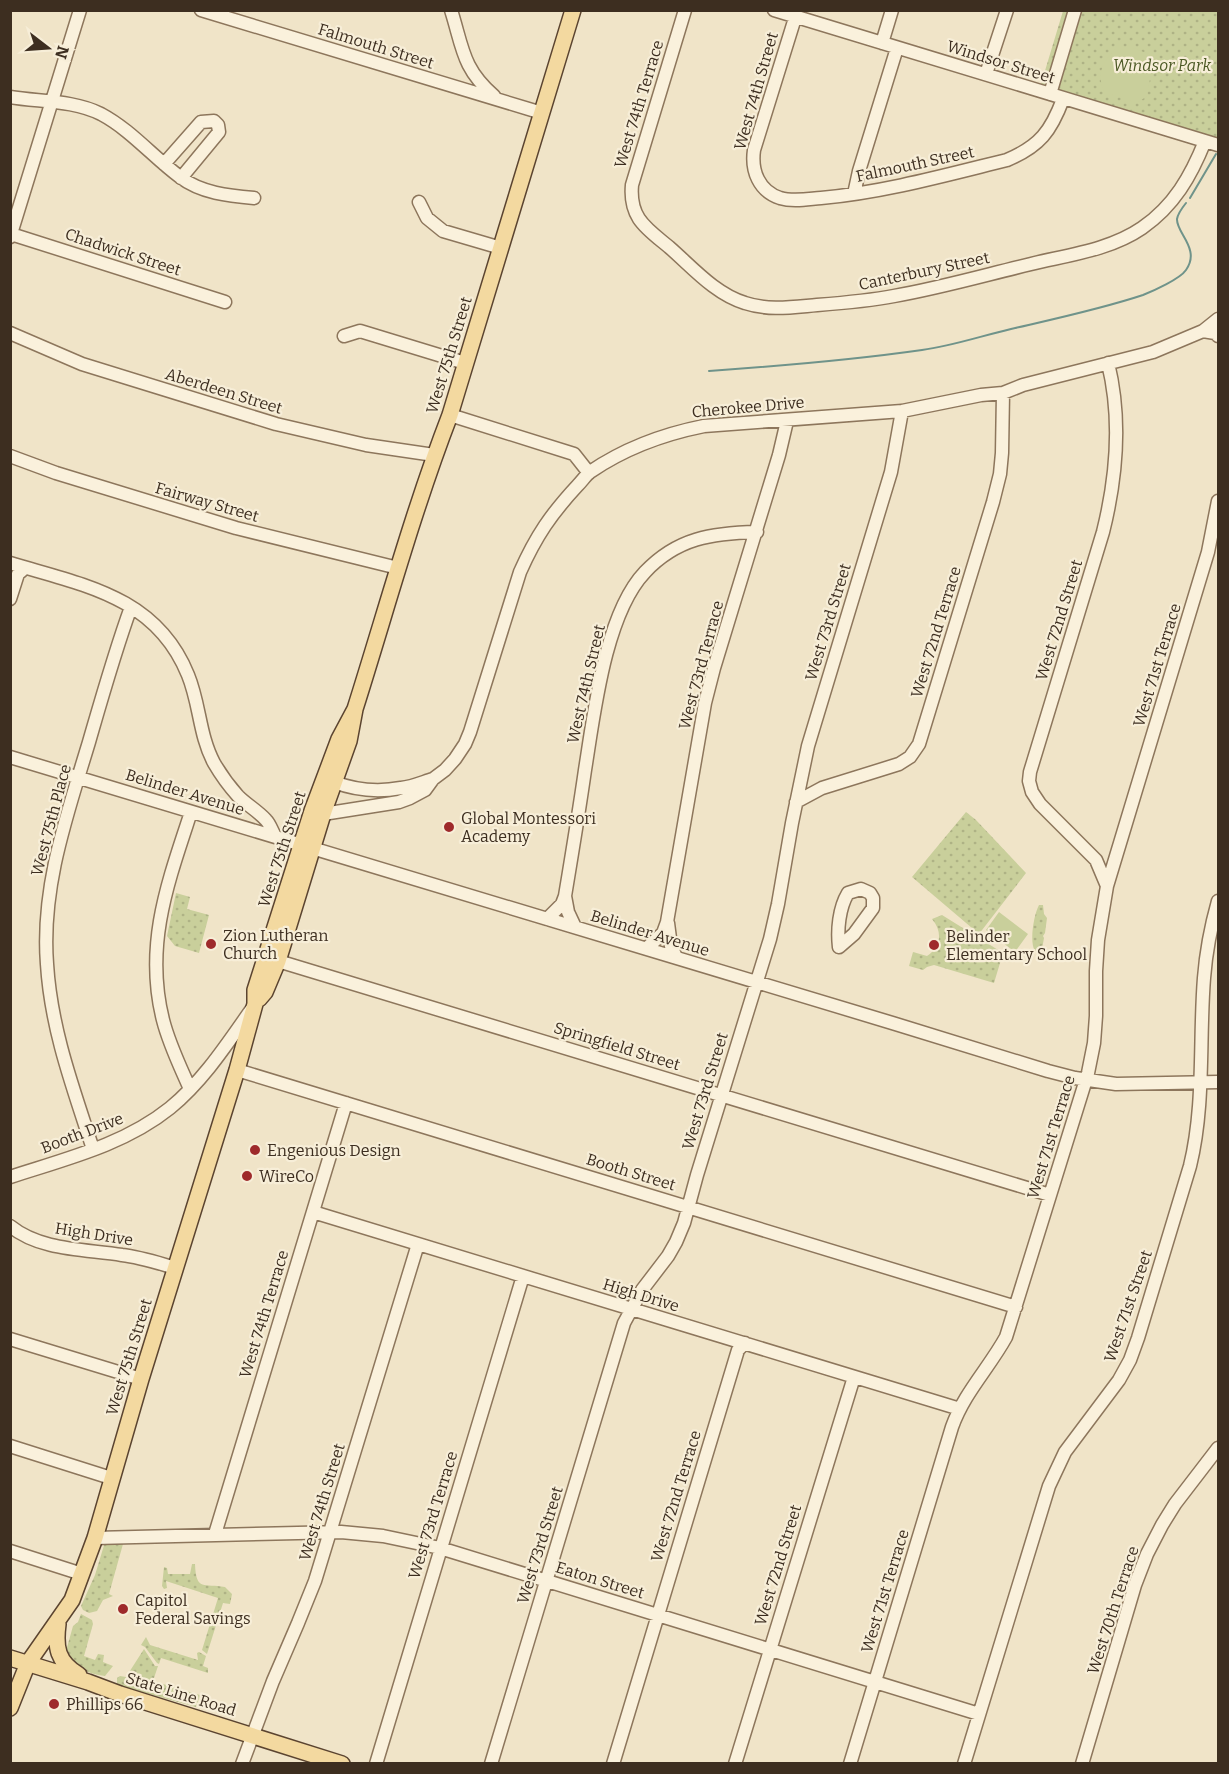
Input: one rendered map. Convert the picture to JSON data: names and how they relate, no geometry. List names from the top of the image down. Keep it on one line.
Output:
{"streets":{"main road":["West 75th Street","State Line Road"],"street":["Falmouth Street","Windsor Street","West 74th Street","West 74th Terrace","Chadwick Street","Canterbury Street","Aberdeen Street","Cherokee Drive","Fairway Street","West 72nd Street","West 73rd Street","West 72nd Terrace","West 73rd Terrace","West 71st Terrace","Belinder Avenue","West 75th Place","Springfield Street","Booth Drive","Booth Street","High Drive","West 71st Street","Eaton Street","West 70th Terrace"]},"crossings":[["Falmouth Street","Windsor Street"],["Falmouth Street","West 74th Street"],["Falmouth Street","West 75th Street"],["Windsor Street","West 74th Street"],["Windsor Street","Canterbury Street"],["West 74th Street","West 73rd Terrace"],["West 74th Street","Belinder Avenue"],["West 74th Street","High Drive"],["West 74th Street","Eaton Street"],["West 74th Street","State Line Road"],["West 74th Terrace","Canterbury Street"],["West 74th Terrace","Booth Street"],["West 74th Terrace","High Drive"],["West 74th Terrace","Eaton Street"],["West 75th Street","Aberdeen Street"],["West 75th Street","Cherokee Drive"],["West 75th Street","Fairway Street"],["West 75th Street","Belinder Avenue"],["West 75th Street","Springfield Street"],["West 75th Street","Booth Drive"],["West 75th Street","Booth Street"],["West 75th Street","High Drive"],["West 75th Street","Eaton Street"],["West 75th Street","State Line Road"],["Cherokee Drive","West 72nd Street"],["Cherokee Drive","West 73rd Street"],["Cherokee Drive","West 72nd Terrace"],["Cherokee Drive","West 73rd Terrace"],["West 72nd Street","West 71st Terrace"],["West 72nd Street","High Drive"],["West 72nd Street","Eaton Street"],["West 73rd Street","West 72nd Terrace"],["West 73rd Street","Belinder Avenue"],["West 73rd Street","Springfield Street"],["West 73rd Street","Booth Street"],["West 73rd Street","High Drive"],["West 73rd Street","Eaton Street"],["West 72nd Terrace","High Drive"],["West 72nd Terrace","Eaton Street"],["West 73rd Terrace","Belinder Avenue"],["West 73rd Terrace","High Drive"],["West 73rd Terrace","Eaton Street"],["West 71st Terrace","Belinder Avenue"],["West 71st Terrace","Springfield Street"],["West 71st Terrace","Booth Street"],["West 71st Terrace","High Drive"],["West 71st Terrace","Eaton Street"],["Belinder Avenue","West 75th Place"],["Belinder Avenue","West 71st Street"],["West 75th Place","Booth Drive"],["West 71st Street","Eaton Street"]],"parks":["Windsor Park"],"places":["Global Montessori Academy","Zion Lutheran Church","Belinder Elementary School","Engenious Design","WireCo","Capitol Federal Savings","Phillips 66"],"north":"right"}
